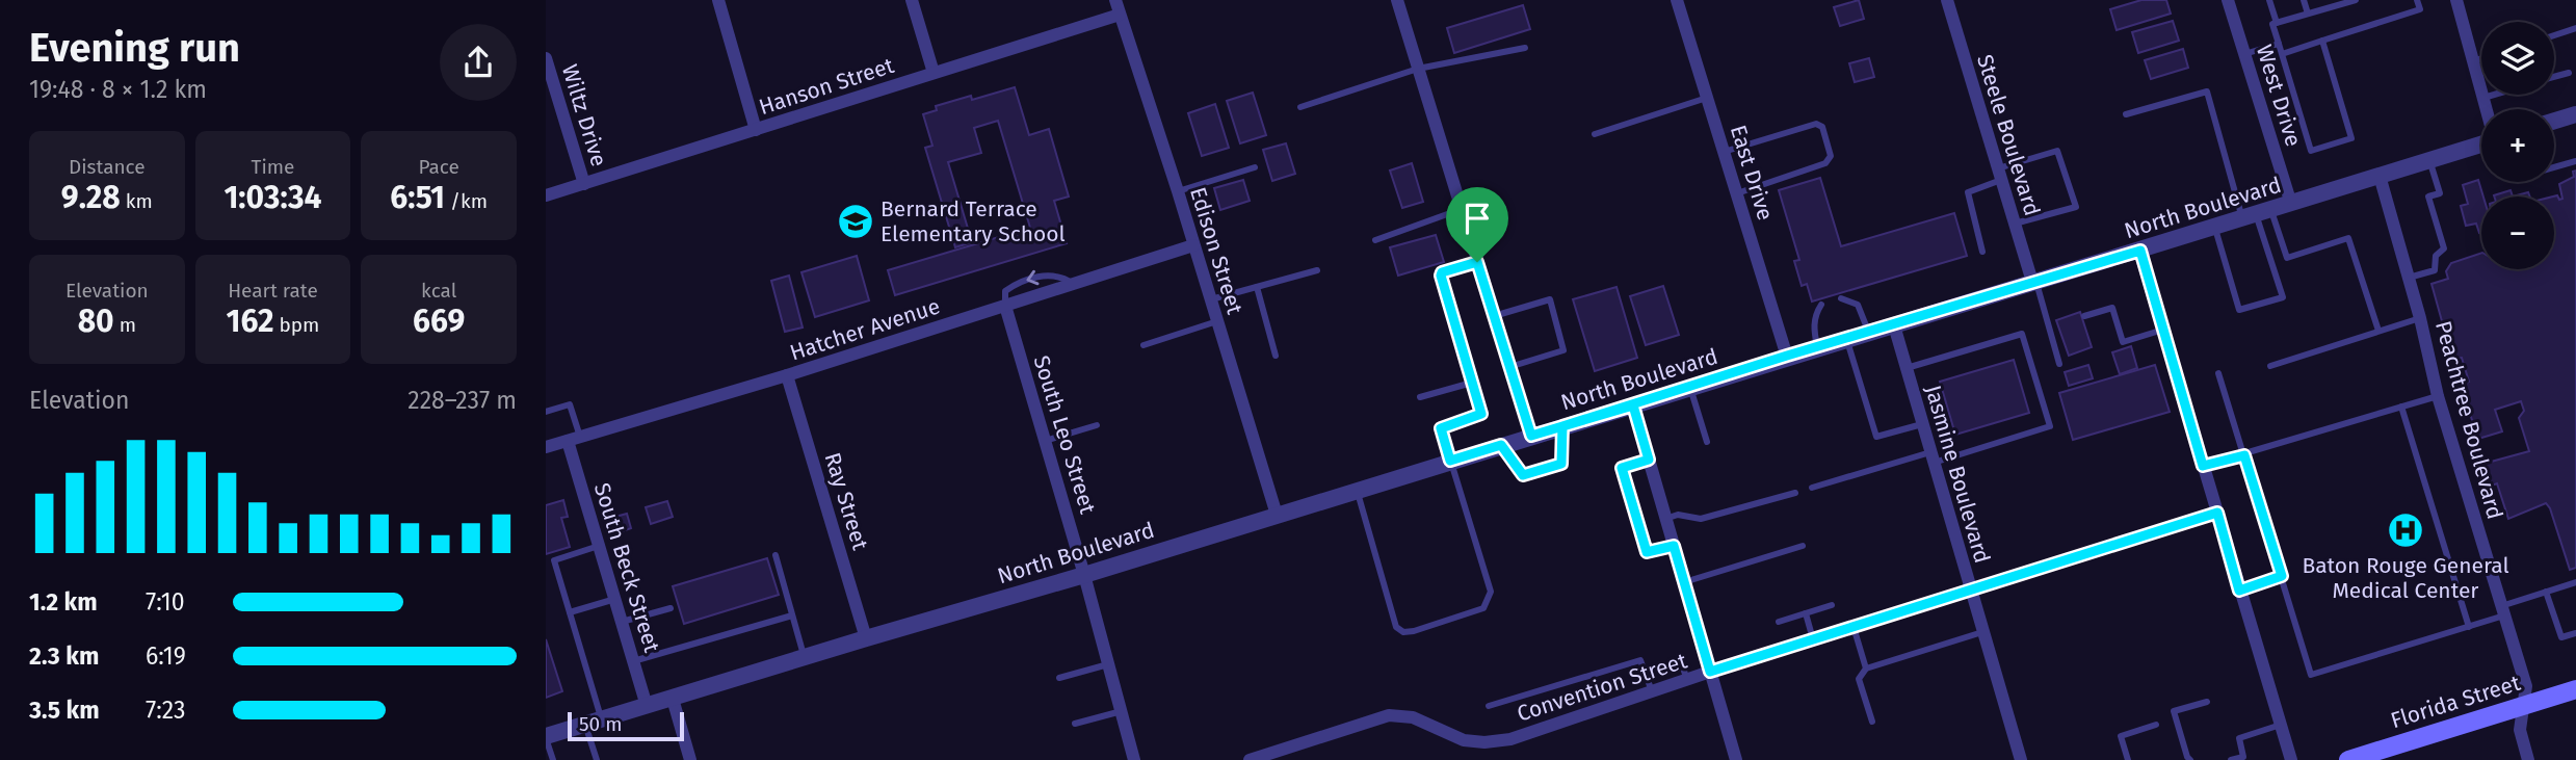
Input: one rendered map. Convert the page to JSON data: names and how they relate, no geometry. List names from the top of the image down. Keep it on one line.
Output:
{"streets":{"main road":["Florida Street"],"street":["Hanson Street","West Drive","Wiltz Drive","Steele Boulevard","East Drive","North Boulevard","Edison Street","Hatcher Avenue","Peachtree Boulevard","South Leo Street","Jasmine Boulevard","Ray Street","South Beck Street","Convention Street"]},"crossings":[["Hanson Street","Wiltz Drive"],["Hanson Street","Edison Street"],["West Drive","North Boulevard"],["Steele Boulevard","North Boulevard"],["East Drive","North Boulevard"],["North Boulevard","Edison Street"],["North Boulevard","Peachtree Boulevard"],["North Boulevard","South Leo Street"],["North Boulevard","Jasmine Boulevard"],["North Boulevard","Ray Street"],["North Boulevard","South Beck Street"],["Edison Street","Hatcher Avenue"],["Hatcher Avenue","South Leo Street"],["Hatcher Avenue","Ray Street"],["Hatcher Avenue","South Beck Street"],["Peachtree Boulevard","Florida Street"],["Jasmine Boulevard","Convention Street"]],"places":{"school or university":["Bernard Terrace Elementary School"],"hospital":["Baton Rouge General Medical Center"]},"scale_bar":"50 m","page":{"heading":["Evening run","19:48 · 8 × 1.2 km"],"map_buttons":["+","−"],"stats":[["Distance","9.28 km"],["Time","1:03:34"],["Pace","6:51 /km"],["Elevation","80 m"],["Heart rate","162 bpm"],["kcal","669"]],"chart":["Elevation","228–237 m"],"list":[{"name":"1.2 km","note":"7:10"},{"name":"2.3 km","note":"6:19"},{"name":"3.5 km","note":"7:23"}],"scale":"50 m"}}
